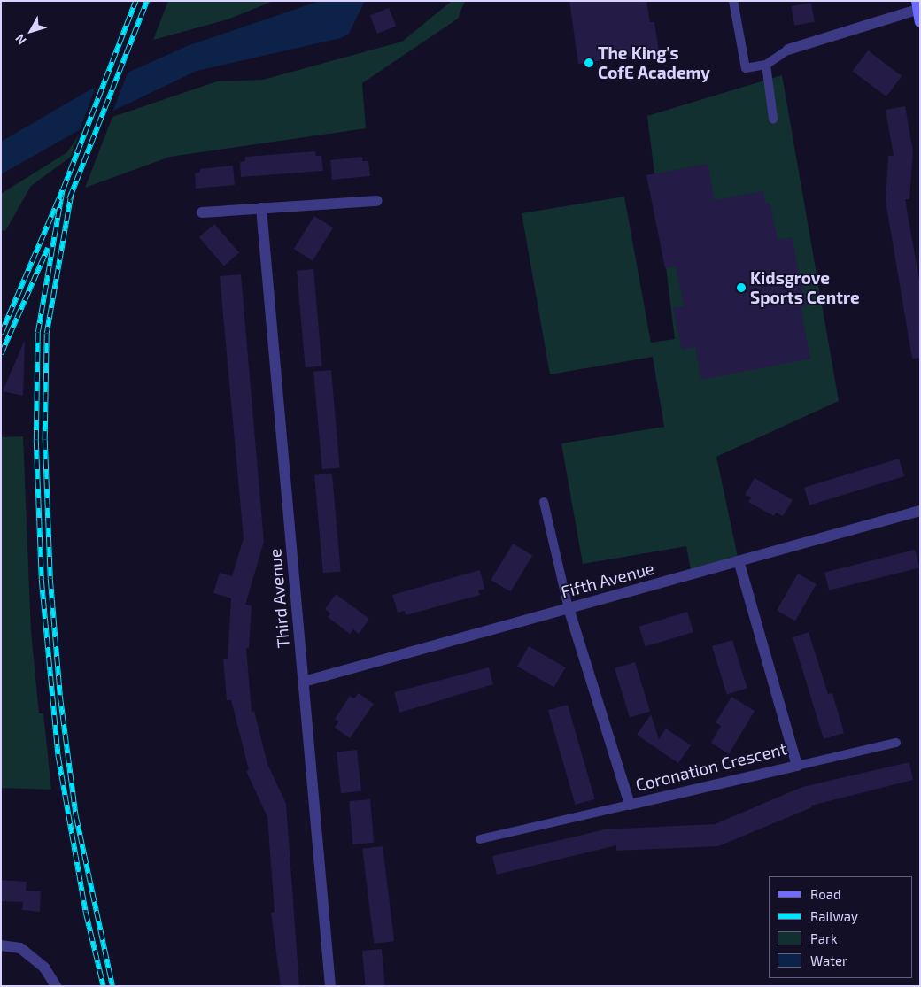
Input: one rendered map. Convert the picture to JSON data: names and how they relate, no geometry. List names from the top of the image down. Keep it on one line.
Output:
{"streets":{"street":["Fifth Avenue","Third Avenue","Coronation Crescent"]},"crossings":[["Fifth Avenue","Third Avenue"],["Fifth Avenue","Coronation Crescent"]],"places":["The King's CofE Academy","Kidsgrove Sports Centre"],"legend":["Road","Railway","Park","Water"],"north":"bottom left"}
